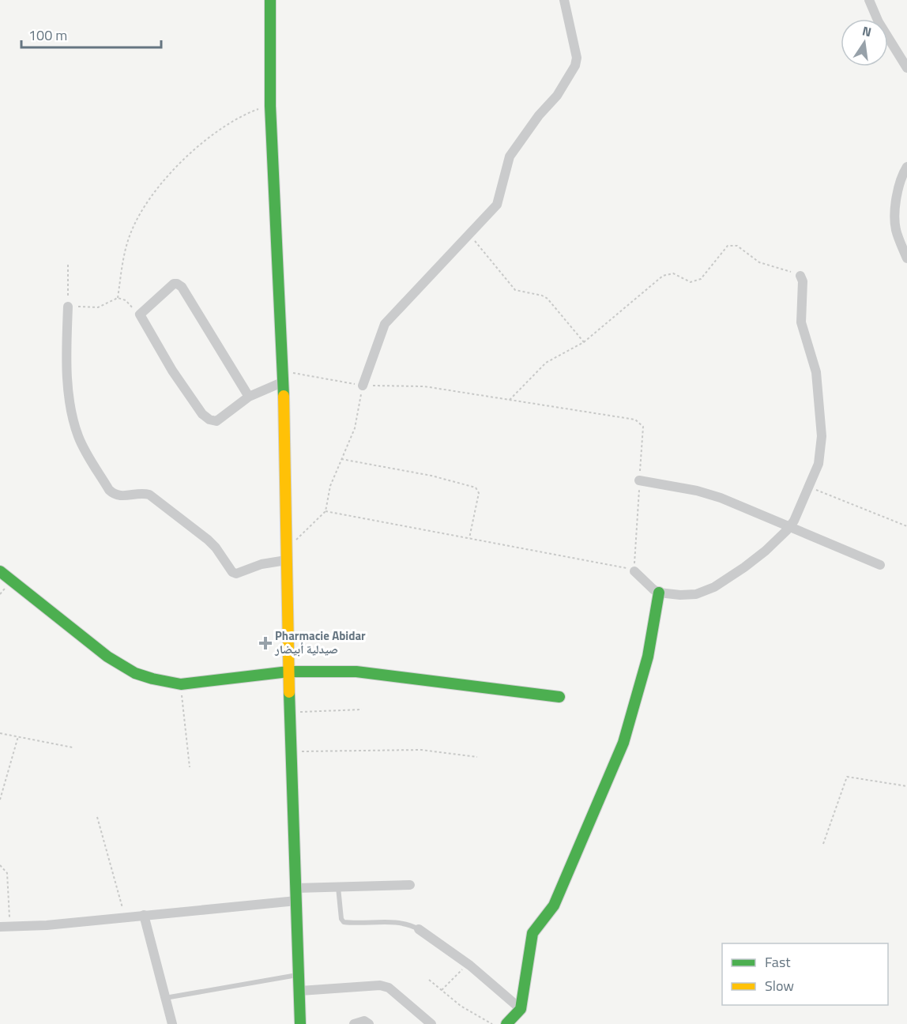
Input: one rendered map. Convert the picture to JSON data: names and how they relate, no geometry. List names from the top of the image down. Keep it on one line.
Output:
{"places":{"health":["Pharmacie Abidar صيدلية أبيضار"]},"legend":["Fast","Slow"],"scale_bar":"100 m","north":"top"}
